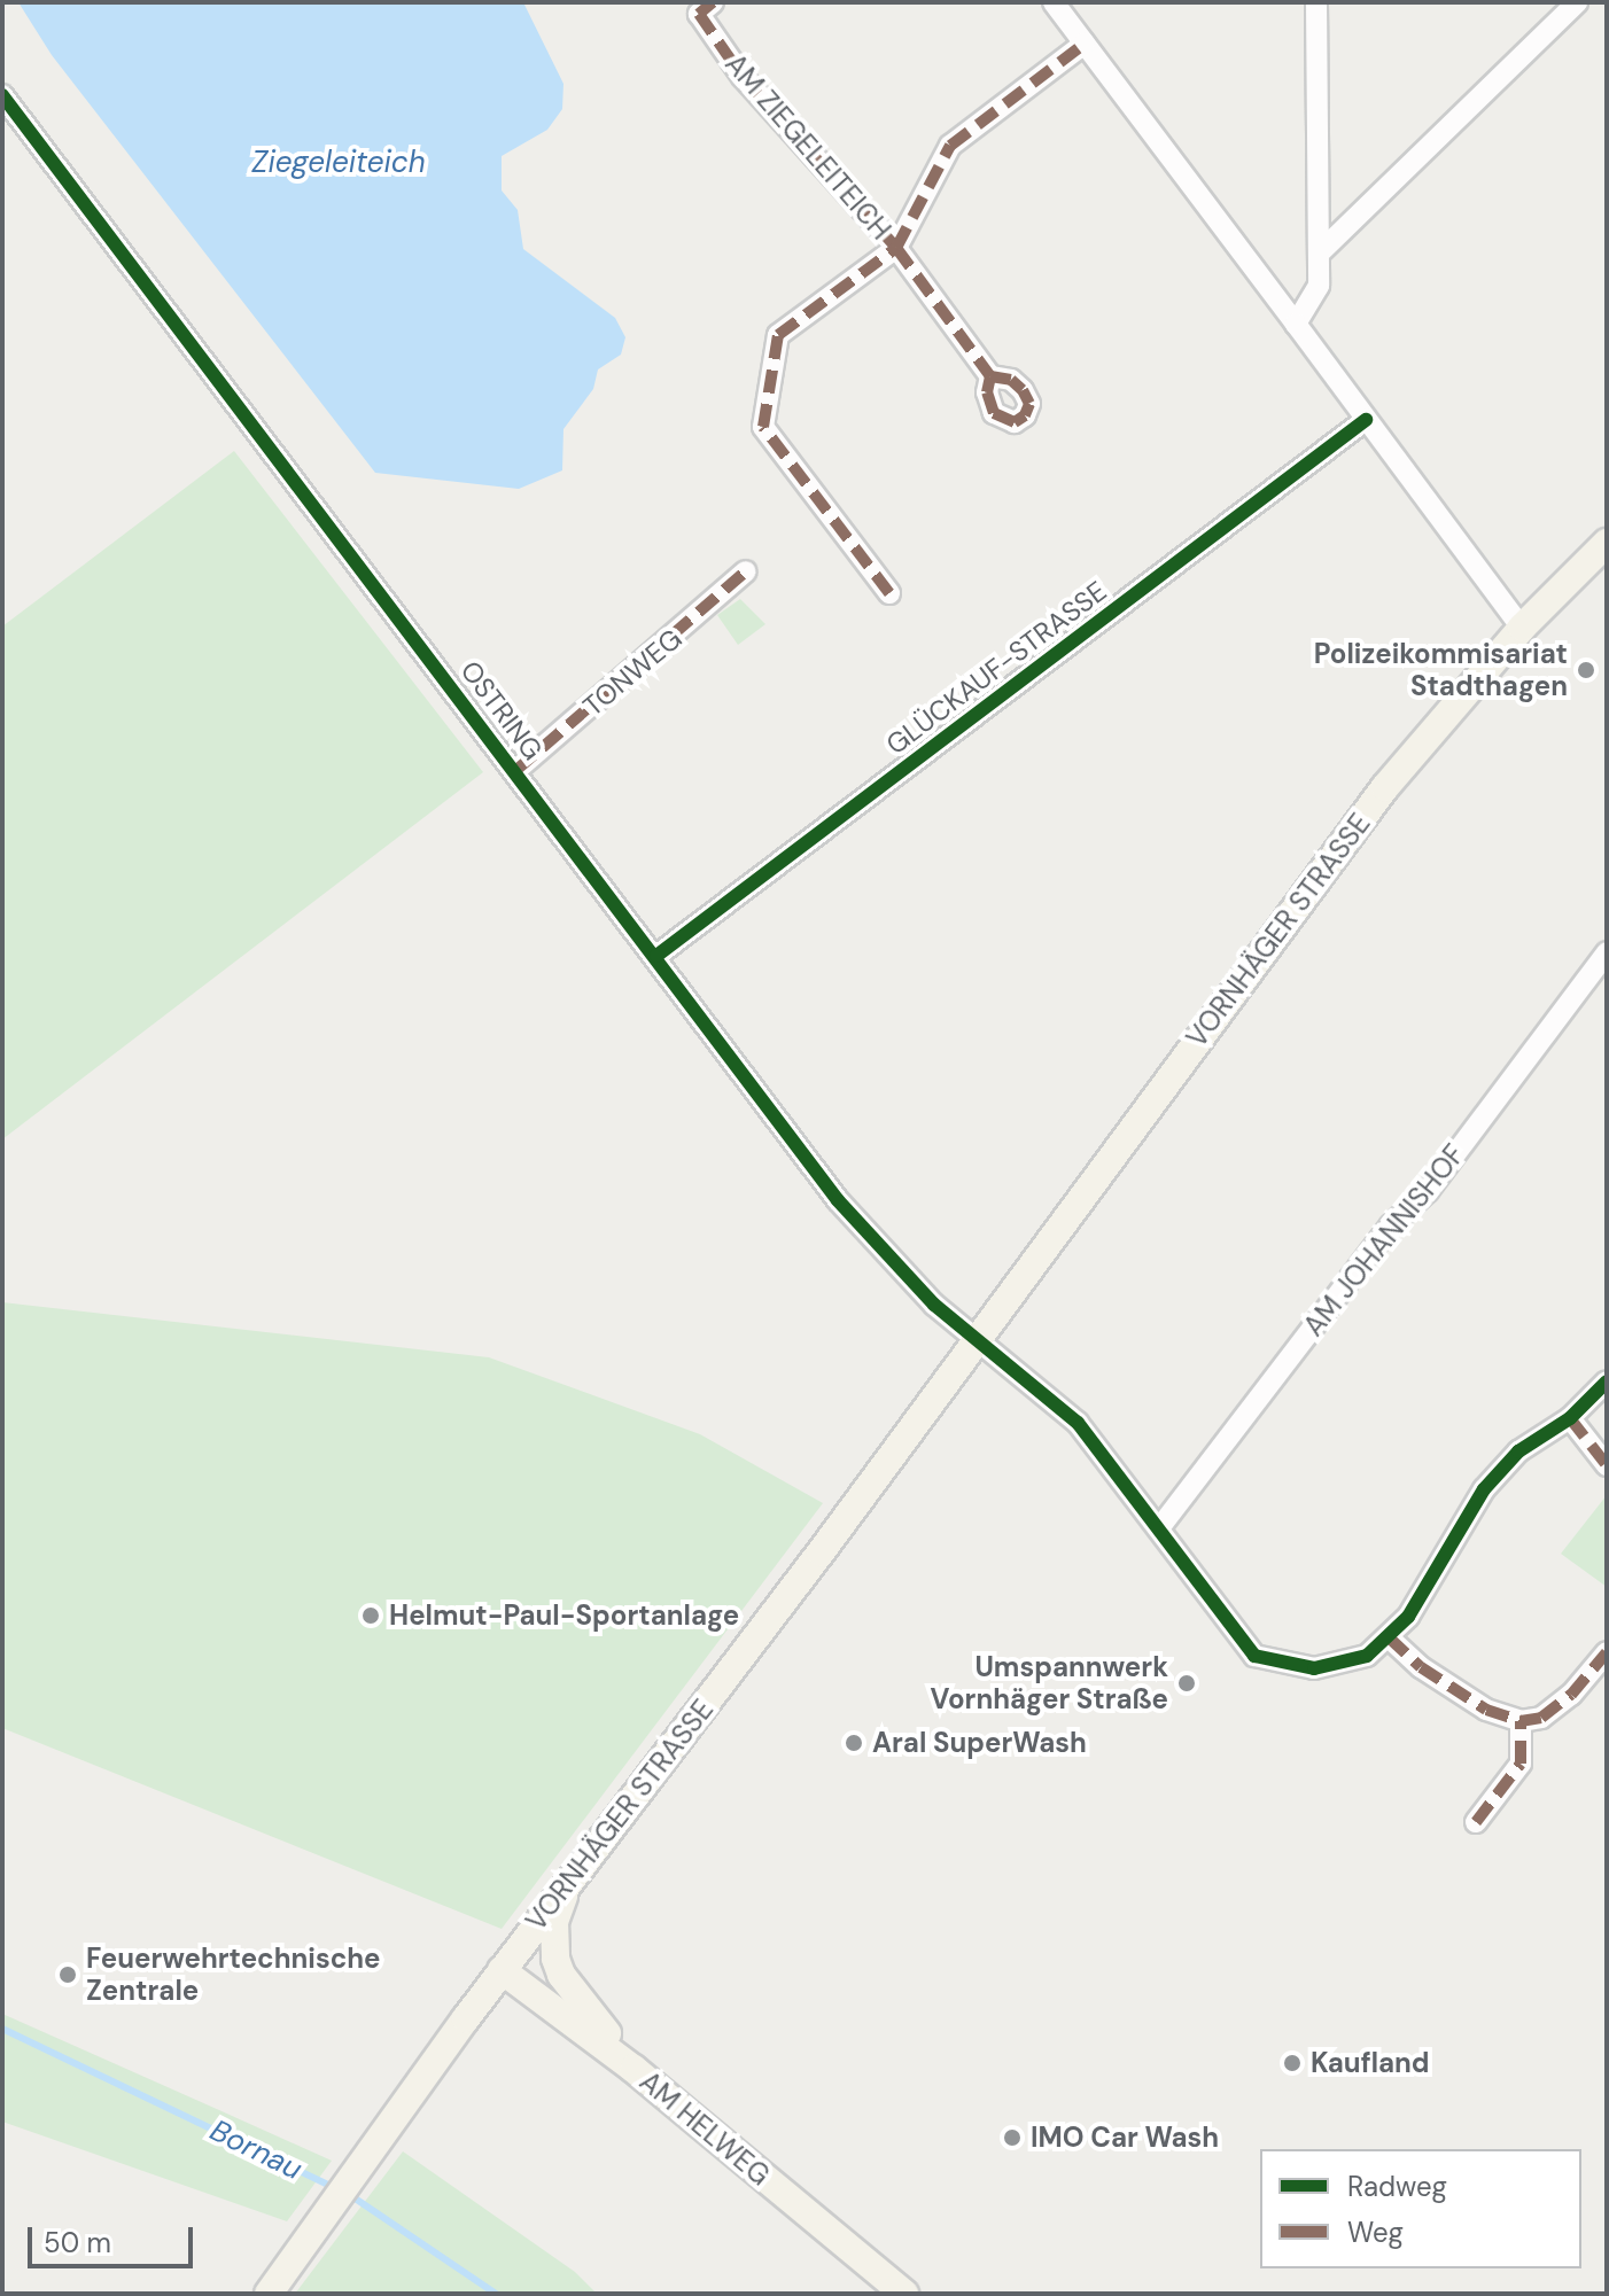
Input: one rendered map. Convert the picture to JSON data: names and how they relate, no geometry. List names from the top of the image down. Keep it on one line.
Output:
{"streets":{"main road":["VORNHÄGER STRASSE","AM HELWEG"],"street":["AM ZIEGELEITEICH","GLÜCKAUF-STRASSE","TONWEG","OSTRING","AM JOHANNISHOF"]},"crossings":[["GLÜCKAUF-STRASSE","OSTRING"],["TONWEG","OSTRING"],["OSTRING","VORNHÄGER STRASSE"],["VORNHÄGER STRASSE","AM HELWEG"]],"water":["Ziegeleiteich","Bornau"],"places":["Polizeikommisariat Stadthagen","Helmut-Paul-Sportanlage","Umspannwerk Vornhäger Straße","Aral SuperWash","Feuerwehrtechnische Zentrale","Kaufland","IMO Car Wash"],"legend":["Radweg","Weg"],"scale_bar":"50 m"}
